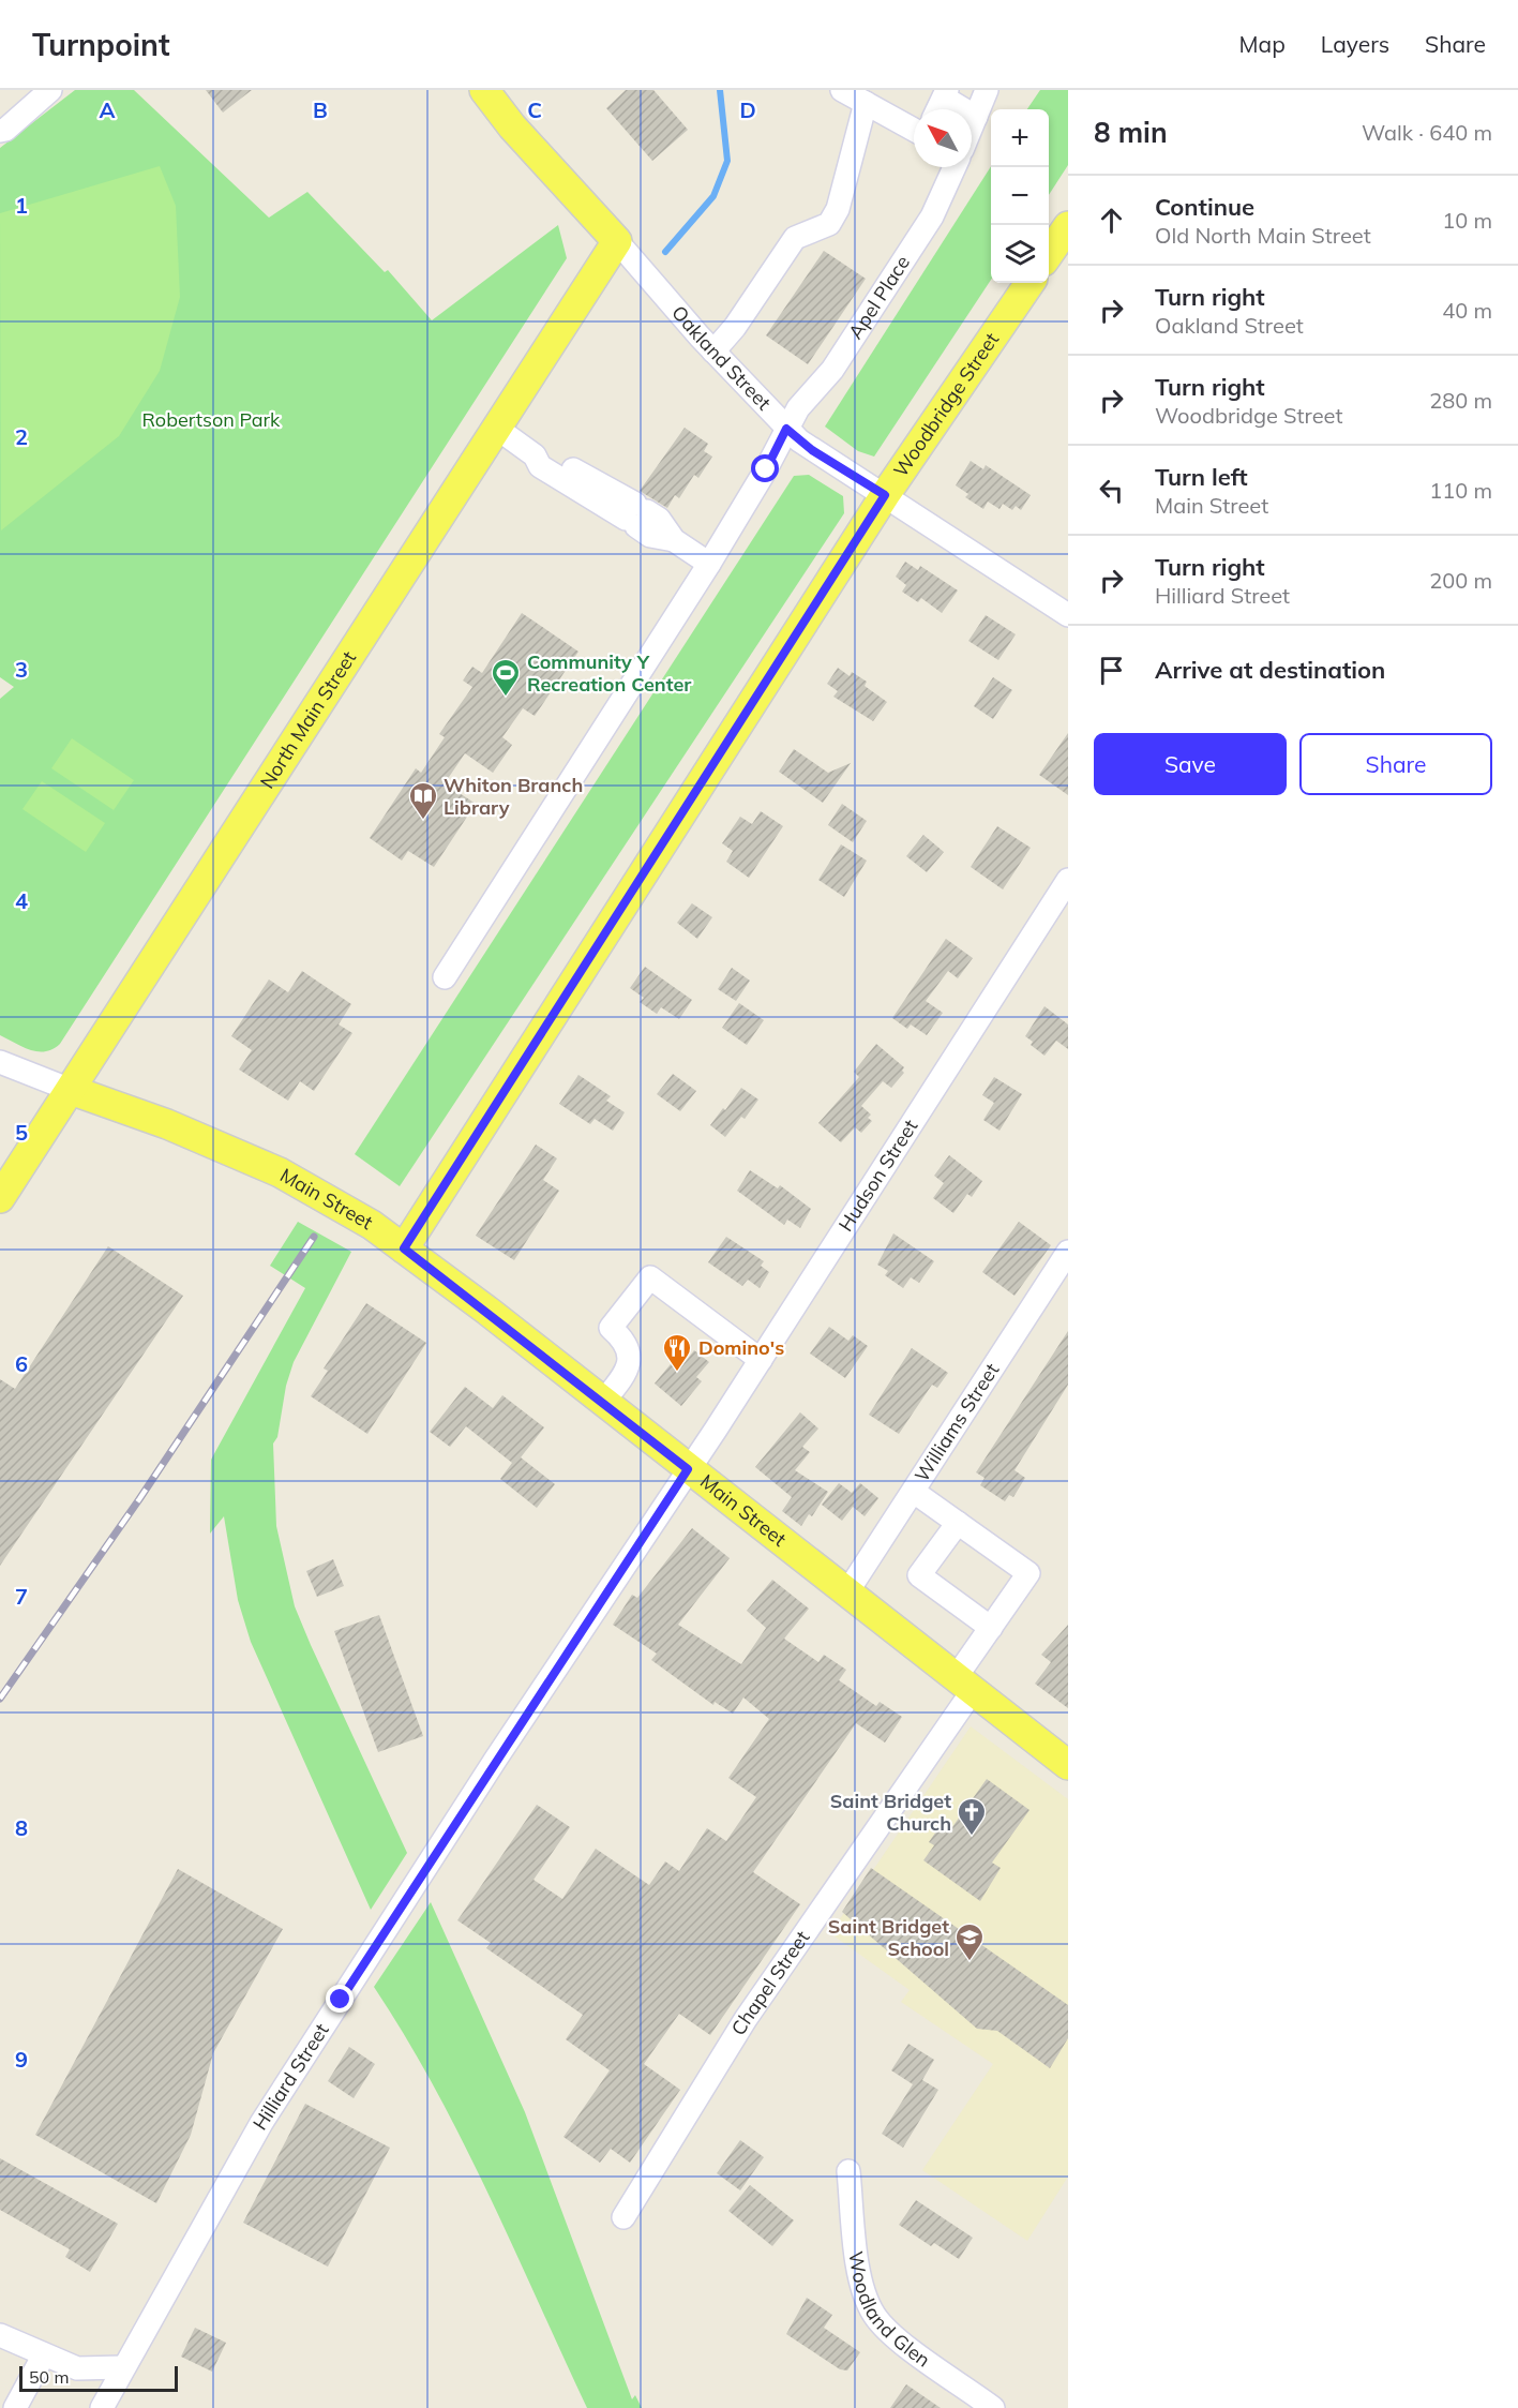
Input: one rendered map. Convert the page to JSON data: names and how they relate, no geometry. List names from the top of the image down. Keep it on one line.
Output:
{"streets":{"main road":["Oakland Street","Woodbridge Street","North Main Street","Main Street"],"street":["Apel Place","Hudson Street","Williams Street","Chapel Street","Hilliard Street","Woodland Glen"]},"crossings":[["Apel Place","Oakland Street"],["Oakland Street","Woodbridge Street"],["Oakland Street","North Main Street"],["Woodbridge Street","Main Street"],["North Main Street","Main Street"],["Hudson Street","Main Street"],["Hudson Street","Hilliard Street"],["Main Street","Williams Street"],["Main Street","Chapel Street"],["Main Street","Hilliard Street"]],"parks":["Robertson Park"],"places":{"sports":["Community Y Recreation Center"],"library":["Whiton Branch Library"],"restaurant":["Domino's"],"church":["Saint Bridget Church"],"school or university":["Saint Bridget School"]},"scale_bar":"50 m","north":"top left","page":{"header":"Turnpoint","nav":["Map","Layers","Share"],"heading":["8 min","Walk · 640 m"],"map_buttons":["+","−"],"list":[["Continue","Old North Main Street","10 m"],["Turn right","Oakland Street","40 m"],["Turn right","Woodbridge Street","280 m"],["Turn left","Main Street","110 m"],["Turn right","Hilliard Street","200 m"],"Arrive at destination"],"buttons":["Save","Share"],"scale":"50 m"},"grid":{"columns":["A","B","C","D"],"rows":["1","2","3","4","5","6","7","8","9"]}}
